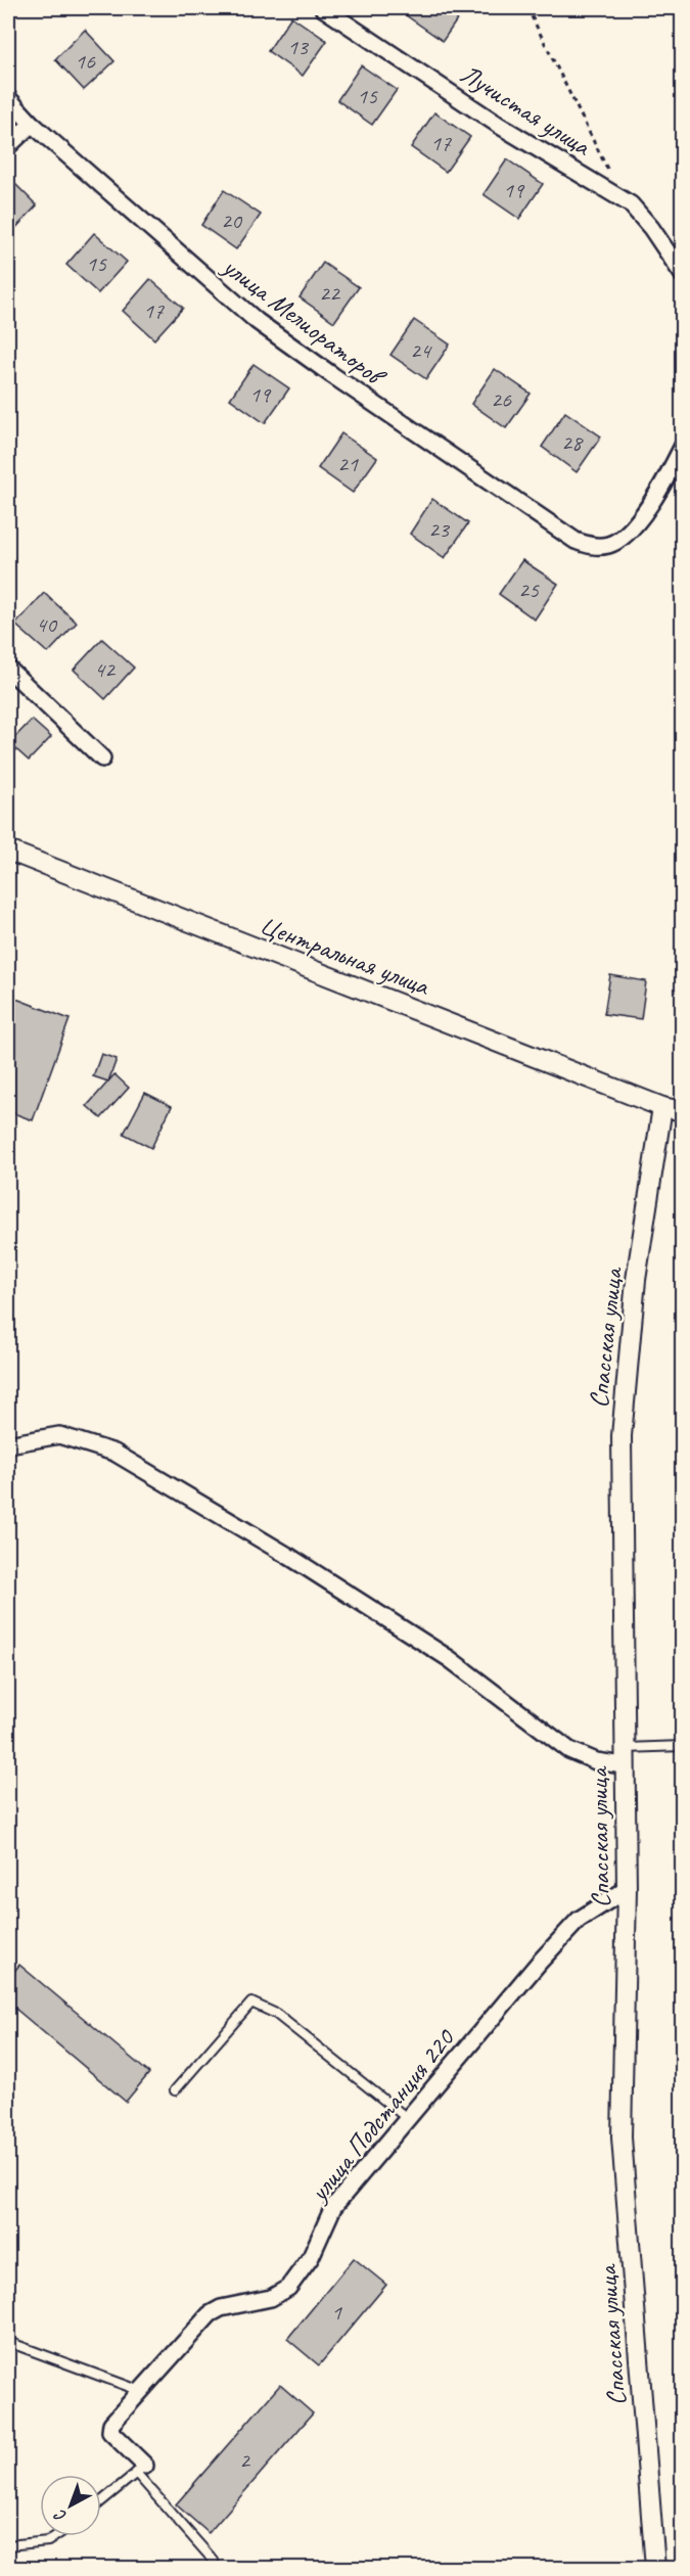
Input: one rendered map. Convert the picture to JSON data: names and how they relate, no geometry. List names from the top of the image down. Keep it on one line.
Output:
{"streets":{"street":["Лучистая улица","улица Мелиораторов","Центральная улица","Спасская улица","улица Подстанция 220"]},"crossings":[["Центральная улица","Спасская улица"],["Спасская улица","улица Подстанция 220"]],"house_numbers":["13","16","15","17","19","20","15","22","17","24","19","26","28","21","23","25","40","42","1","2"],"north":"bottom left"}
